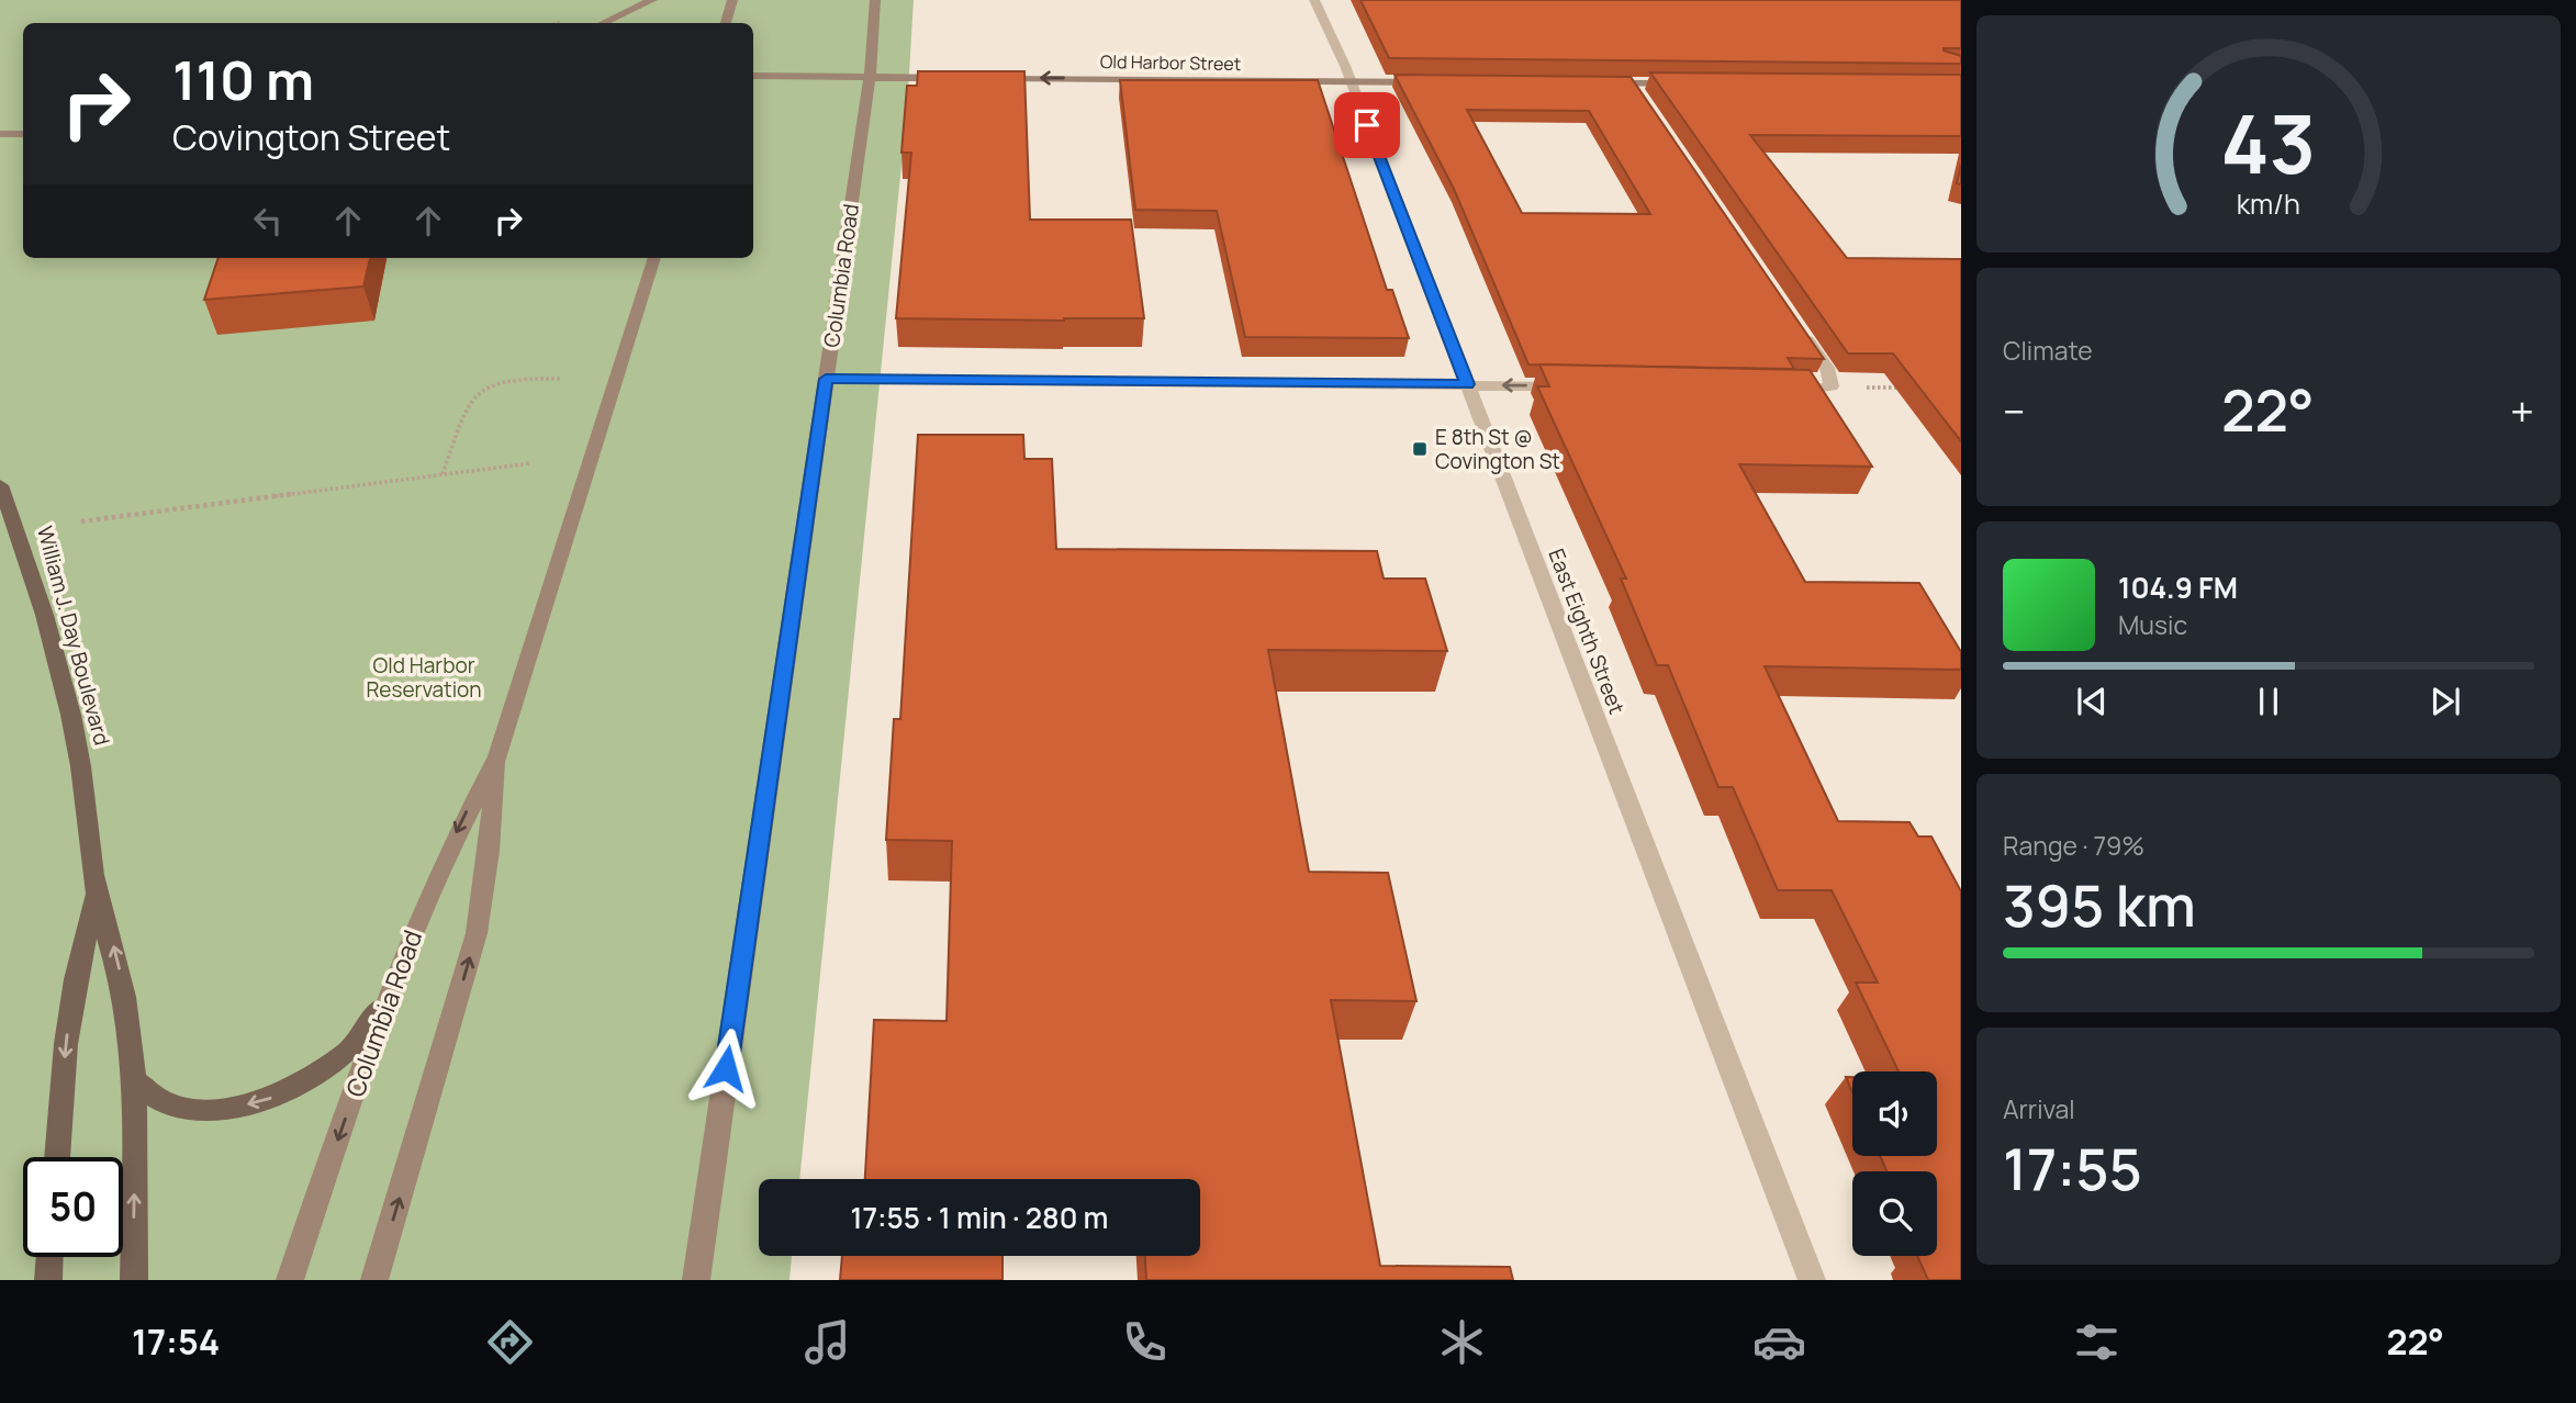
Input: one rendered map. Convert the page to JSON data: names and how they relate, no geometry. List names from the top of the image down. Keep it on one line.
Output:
{"streets":{"main road":["Old Harbor Street","Columbia Road","William J. Day Boulevard"],"street":["East Eighth Street"]},"crossings":[["Old Harbor Street","East Eighth Street"]],"one_way":["Old Harbor Street"],"parks":["Old Harbor Reservation"],"places":{"transit":["E 8th St @ Covington St"]},"page":{"turn":["110 m","Covington Street"],"tile":["Climate",["Range · 79%","395 km"],["Arrival","17:55"]],"heat":["−","22°","+"],"song":["104.9 FM","Music"],"limit":"50","trip":"17:55 · 1 min · 280 m","tabs":["17:54","22°"],"gauge":["43","km/h"]}}
